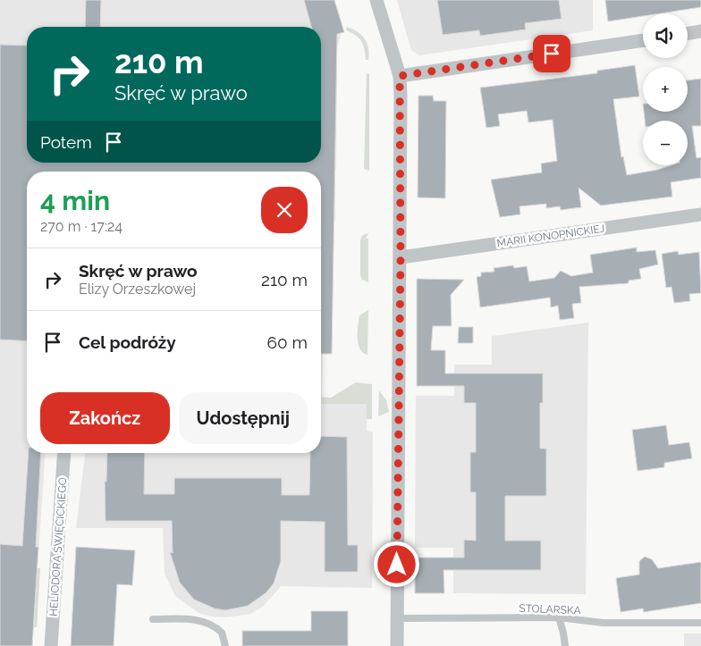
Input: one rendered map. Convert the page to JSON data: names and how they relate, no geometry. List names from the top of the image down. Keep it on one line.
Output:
{"streets":{"street":["MARII KONOPNICKIEJ","HELIODORA ŚWIĘCICKIEGO"],"lane":["STOLARSKA"]},"page":{"map_buttons":["+","−"],"turn":["210 m","Skręć w prawo"],"then":"Potem","heading":["4 min","270 m · 17:24"],"list":[{"name":"Skręć w prawo","note":"Elizy Orzeszkowej","value":"210 m"},{"name":"Cel podróży","value":"60 m"}],"buttons":["Zakończ","Udostępnij"]}}
